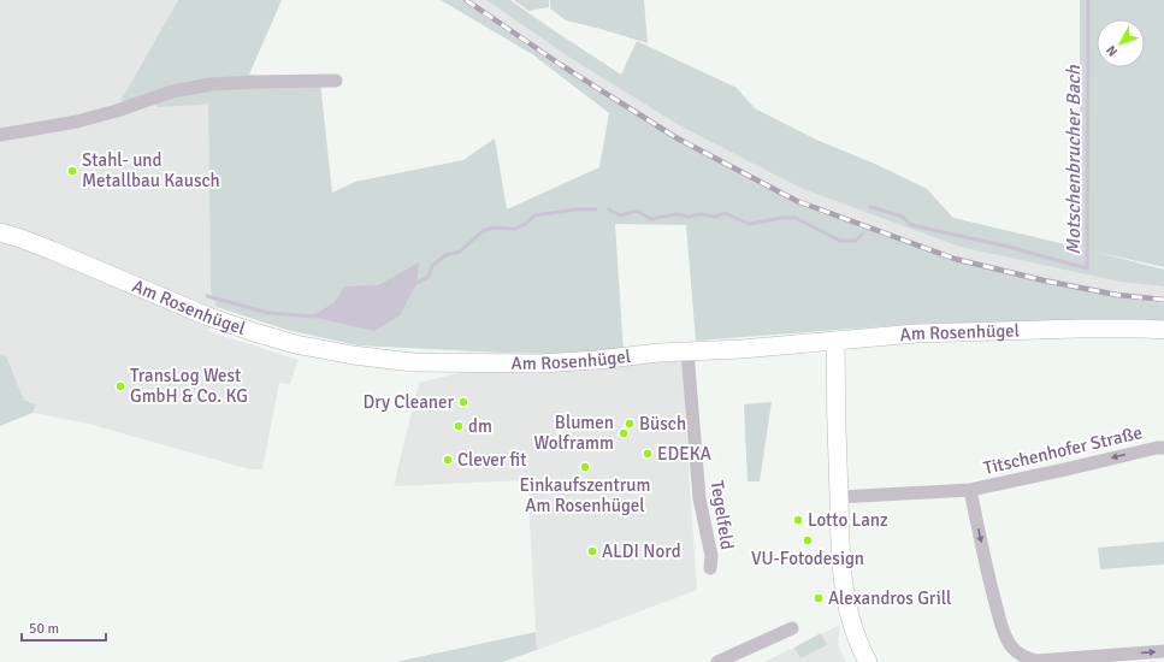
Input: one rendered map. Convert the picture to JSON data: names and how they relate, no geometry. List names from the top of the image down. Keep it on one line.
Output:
{"streets":{"street":["Am Rosenhügel","Titschenhofer Straße","Tegelfeld"]},"crossings":[["Am Rosenhügel","Tegelfeld"]],"water":["Motschenbrucher Bach"],"places":["Stahl- und Metallbau Kausch","TransLog West GmbH & Co. KG","Dry Cleaner","Büsch","dm","Blumen Wolframm","EDEKA","Clever fit","Einkaufszentrum Am Rosenhügel","Lotto Lanz","VU-Fotodesign","ALDI Nord","Alexandros Grill"],"scale_bar":"50 m","north":"bottom left"}
